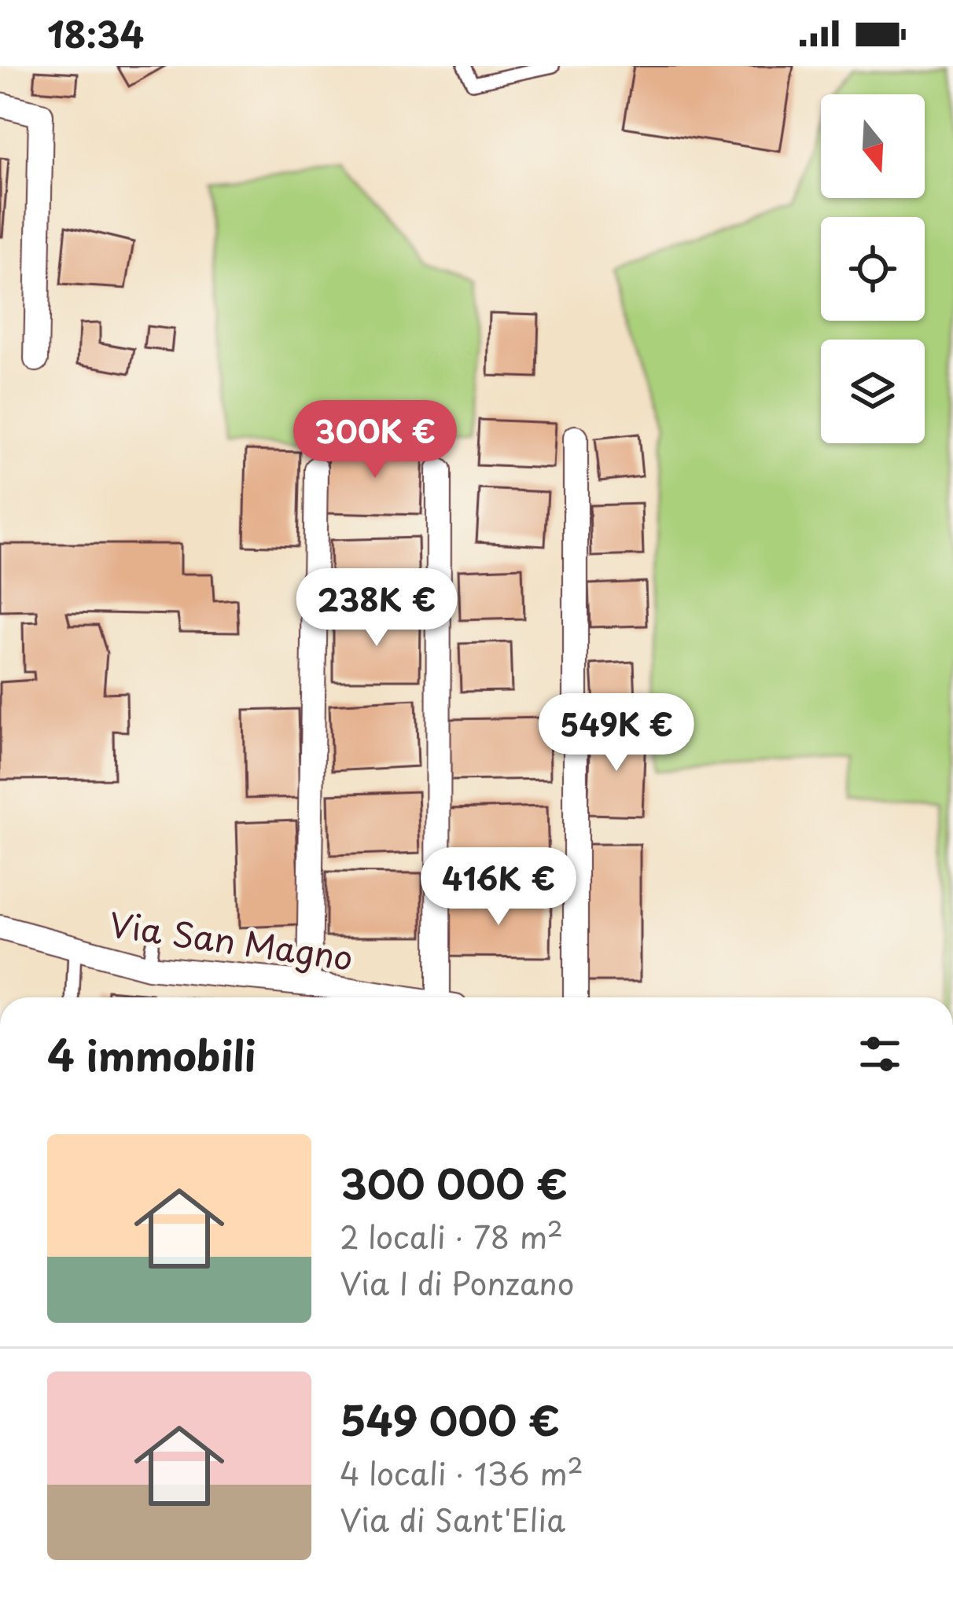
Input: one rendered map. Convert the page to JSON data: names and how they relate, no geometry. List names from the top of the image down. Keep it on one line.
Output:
{"streets":{"street":["Via San Magno"]},"north":"bottom","page":{"status":"18:34","price":["300K €","238K €","549K €","416K €"],"heading":"4 immobili","list":[{"name":"300 000 €","note":"2 locali · 78 m² · Via I di Ponzano"},{"name":"549 000 €","note":"4 locali · 136 m² · Via di Sant'Elia"}]}}
